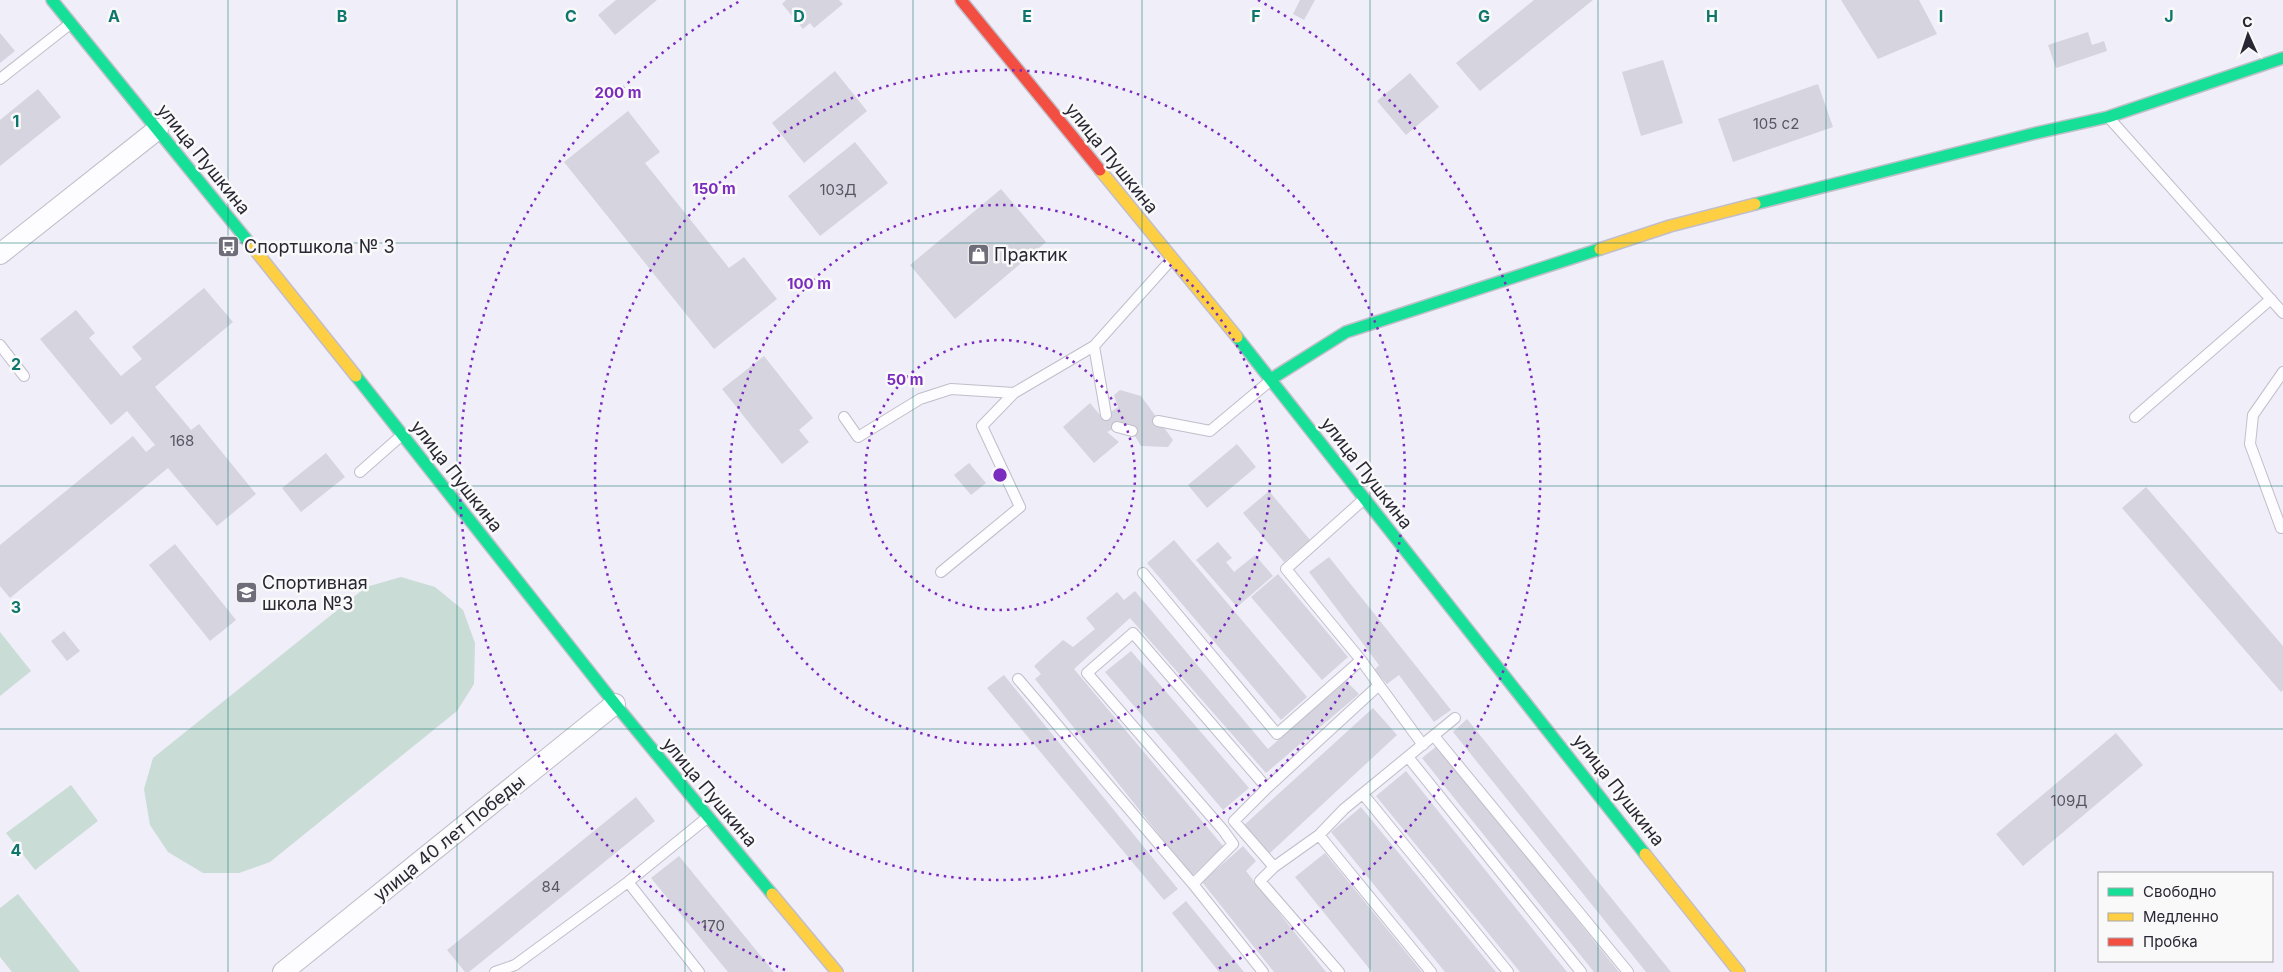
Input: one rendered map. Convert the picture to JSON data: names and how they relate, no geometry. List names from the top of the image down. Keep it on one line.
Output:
{"streets":{"street":["улица Пушкина","улица 40 лет Победы"]},"crossings":[["улица Пушкина","улица 40 лет Победы"]],"places":{"bus stop":["Спортшкола № 3"],"shop":["Практик"],"school or university":["Спортивная школа №3"]},"house_numbers":["105 с2","103Д","168","109Д","84","170"],"legend":["Свободно","Медленно","Пробка"],"north":"top","grid":{"columns":["A","B","C","D","E","F","G","H","I","J"],"rows":["1","2","3","4"]},"rings":["200 m","150 m","100 m","50 m"]}
